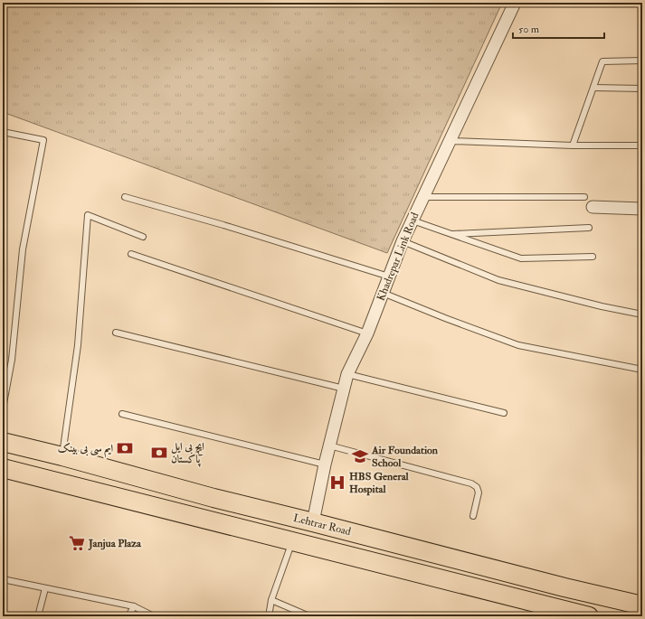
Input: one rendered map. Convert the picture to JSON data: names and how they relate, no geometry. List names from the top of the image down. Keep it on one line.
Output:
{"streets":{"main road":["Lehtrar Road"],"street":["Khadrepar Link Road"]},"crossings":[["Khadrepar Link Road","Lehtrar Road"]],"places":{"bank":["ایم سی بی بینک","ایچ بی ایل پاکستان"],"school or university":["Air Foundation School"],"hospital":["HBS General Hospital"],"supermarket":["Janjua Plaza"]},"scale_bar":"50 m"}
